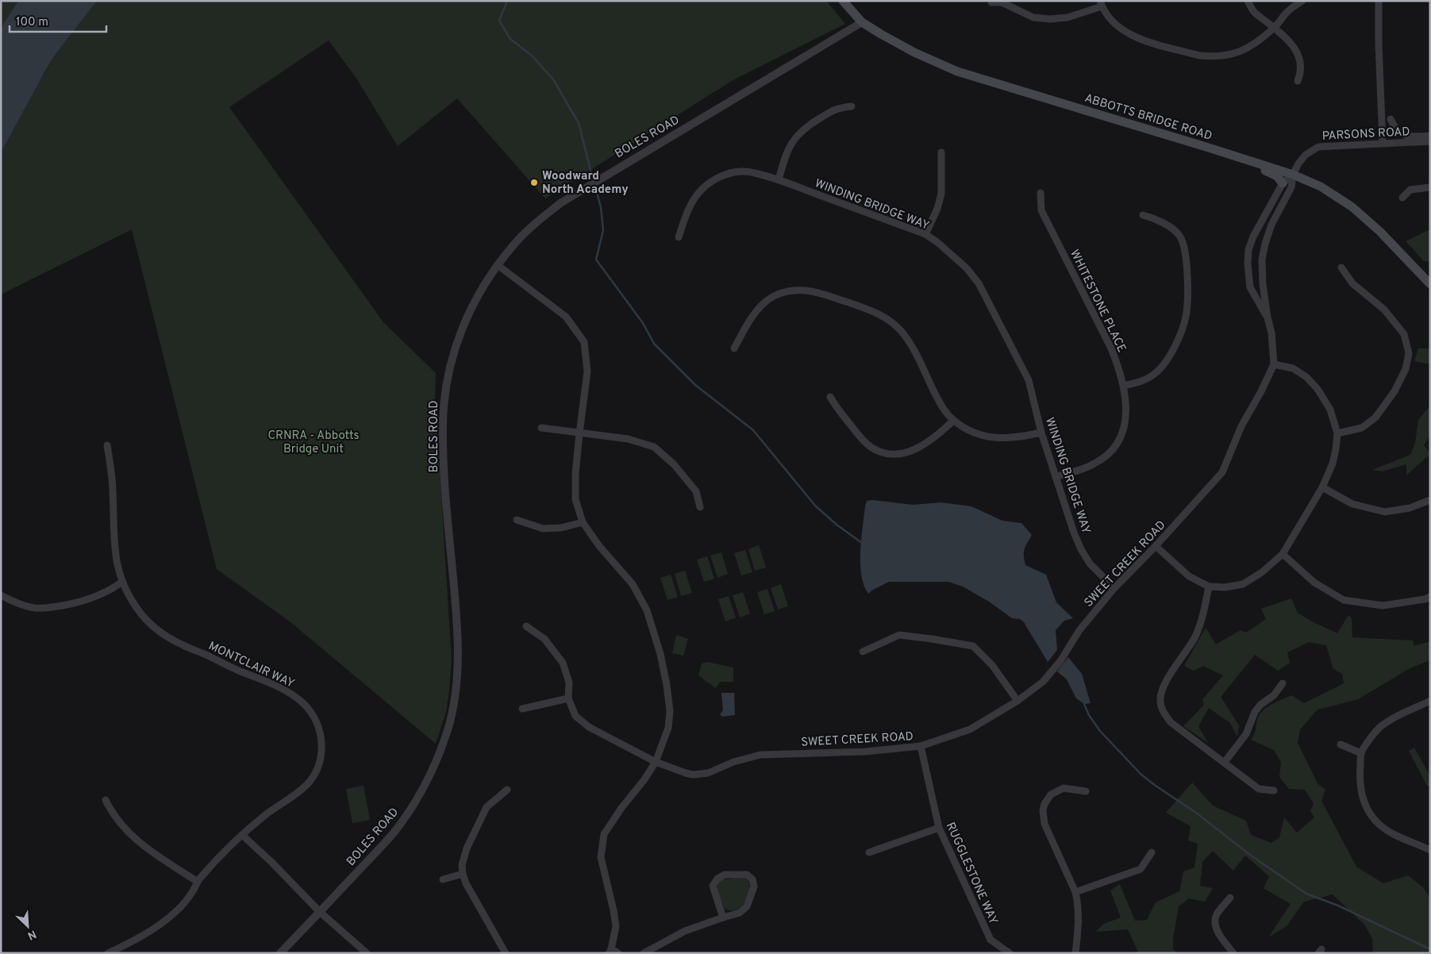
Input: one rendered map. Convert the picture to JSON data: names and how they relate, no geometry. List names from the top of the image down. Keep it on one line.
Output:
{"streets":{"main road":["ABBOTTS BRIDGE ROAD"],"street":["PARSONS ROAD","BOLES ROAD","WINDING BRIDGE WAY","WHITESTONE PLACE","SWEET CREEK ROAD","MONTCLAIR WAY","RUGGLESTONE WAY"]},"crossings":[["ABBOTTS BRIDGE ROAD","PARSONS ROAD"],["ABBOTTS BRIDGE ROAD","BOLES ROAD"],["ABBOTTS BRIDGE ROAD","SWEET CREEK ROAD"],["PARSONS ROAD","SWEET CREEK ROAD"],["WINDING BRIDGE WAY","WHITESTONE PLACE"],["WINDING BRIDGE WAY","SWEET CREEK ROAD"],["SWEET CREEK ROAD","RUGGLESTONE WAY"]],"parks":["CRNRA - Abbotts Bridge Unit"],"places":["Woodward North Academy"],"scale_bar":"100 m","north":"bottom right"}
